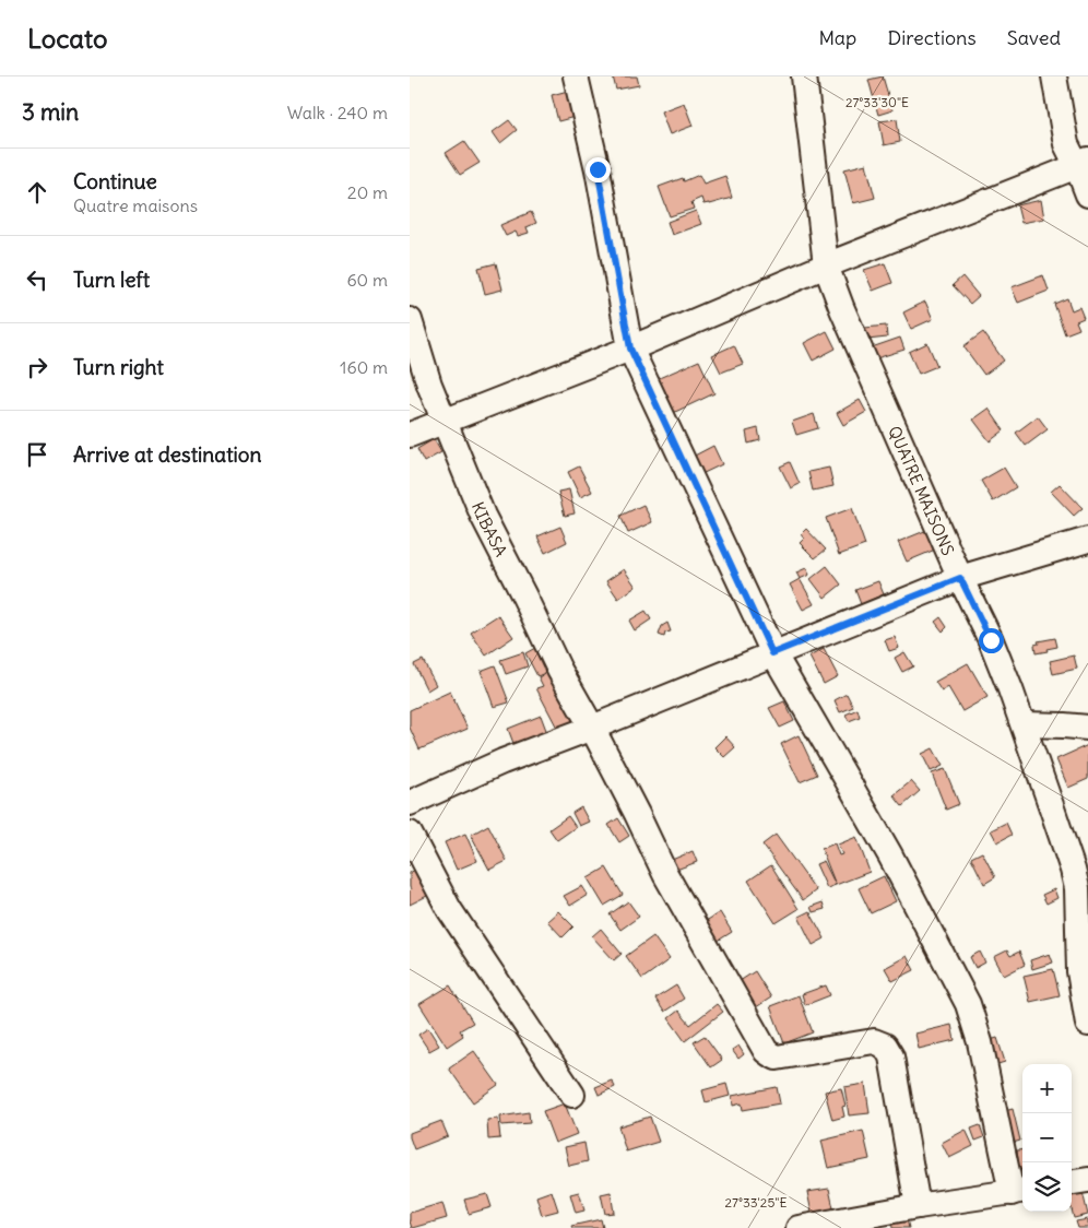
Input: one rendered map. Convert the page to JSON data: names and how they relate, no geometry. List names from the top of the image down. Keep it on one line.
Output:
{"streets":{"street":["QUATRE MAISONS","KIBASA"]},"page":{"header":"Locato","nav":["Map","Directions","Saved"],"heading":["3 min","Walk · 240 m"],"list":[["Continue","Quatre maisons","20 m"],["Turn left","60 m"],["Turn right","160 m"],"Arrive at destination"],"map_buttons":["+","−"]},"coordinates":["27°33'30\"E","27°33'25\"E"]}
